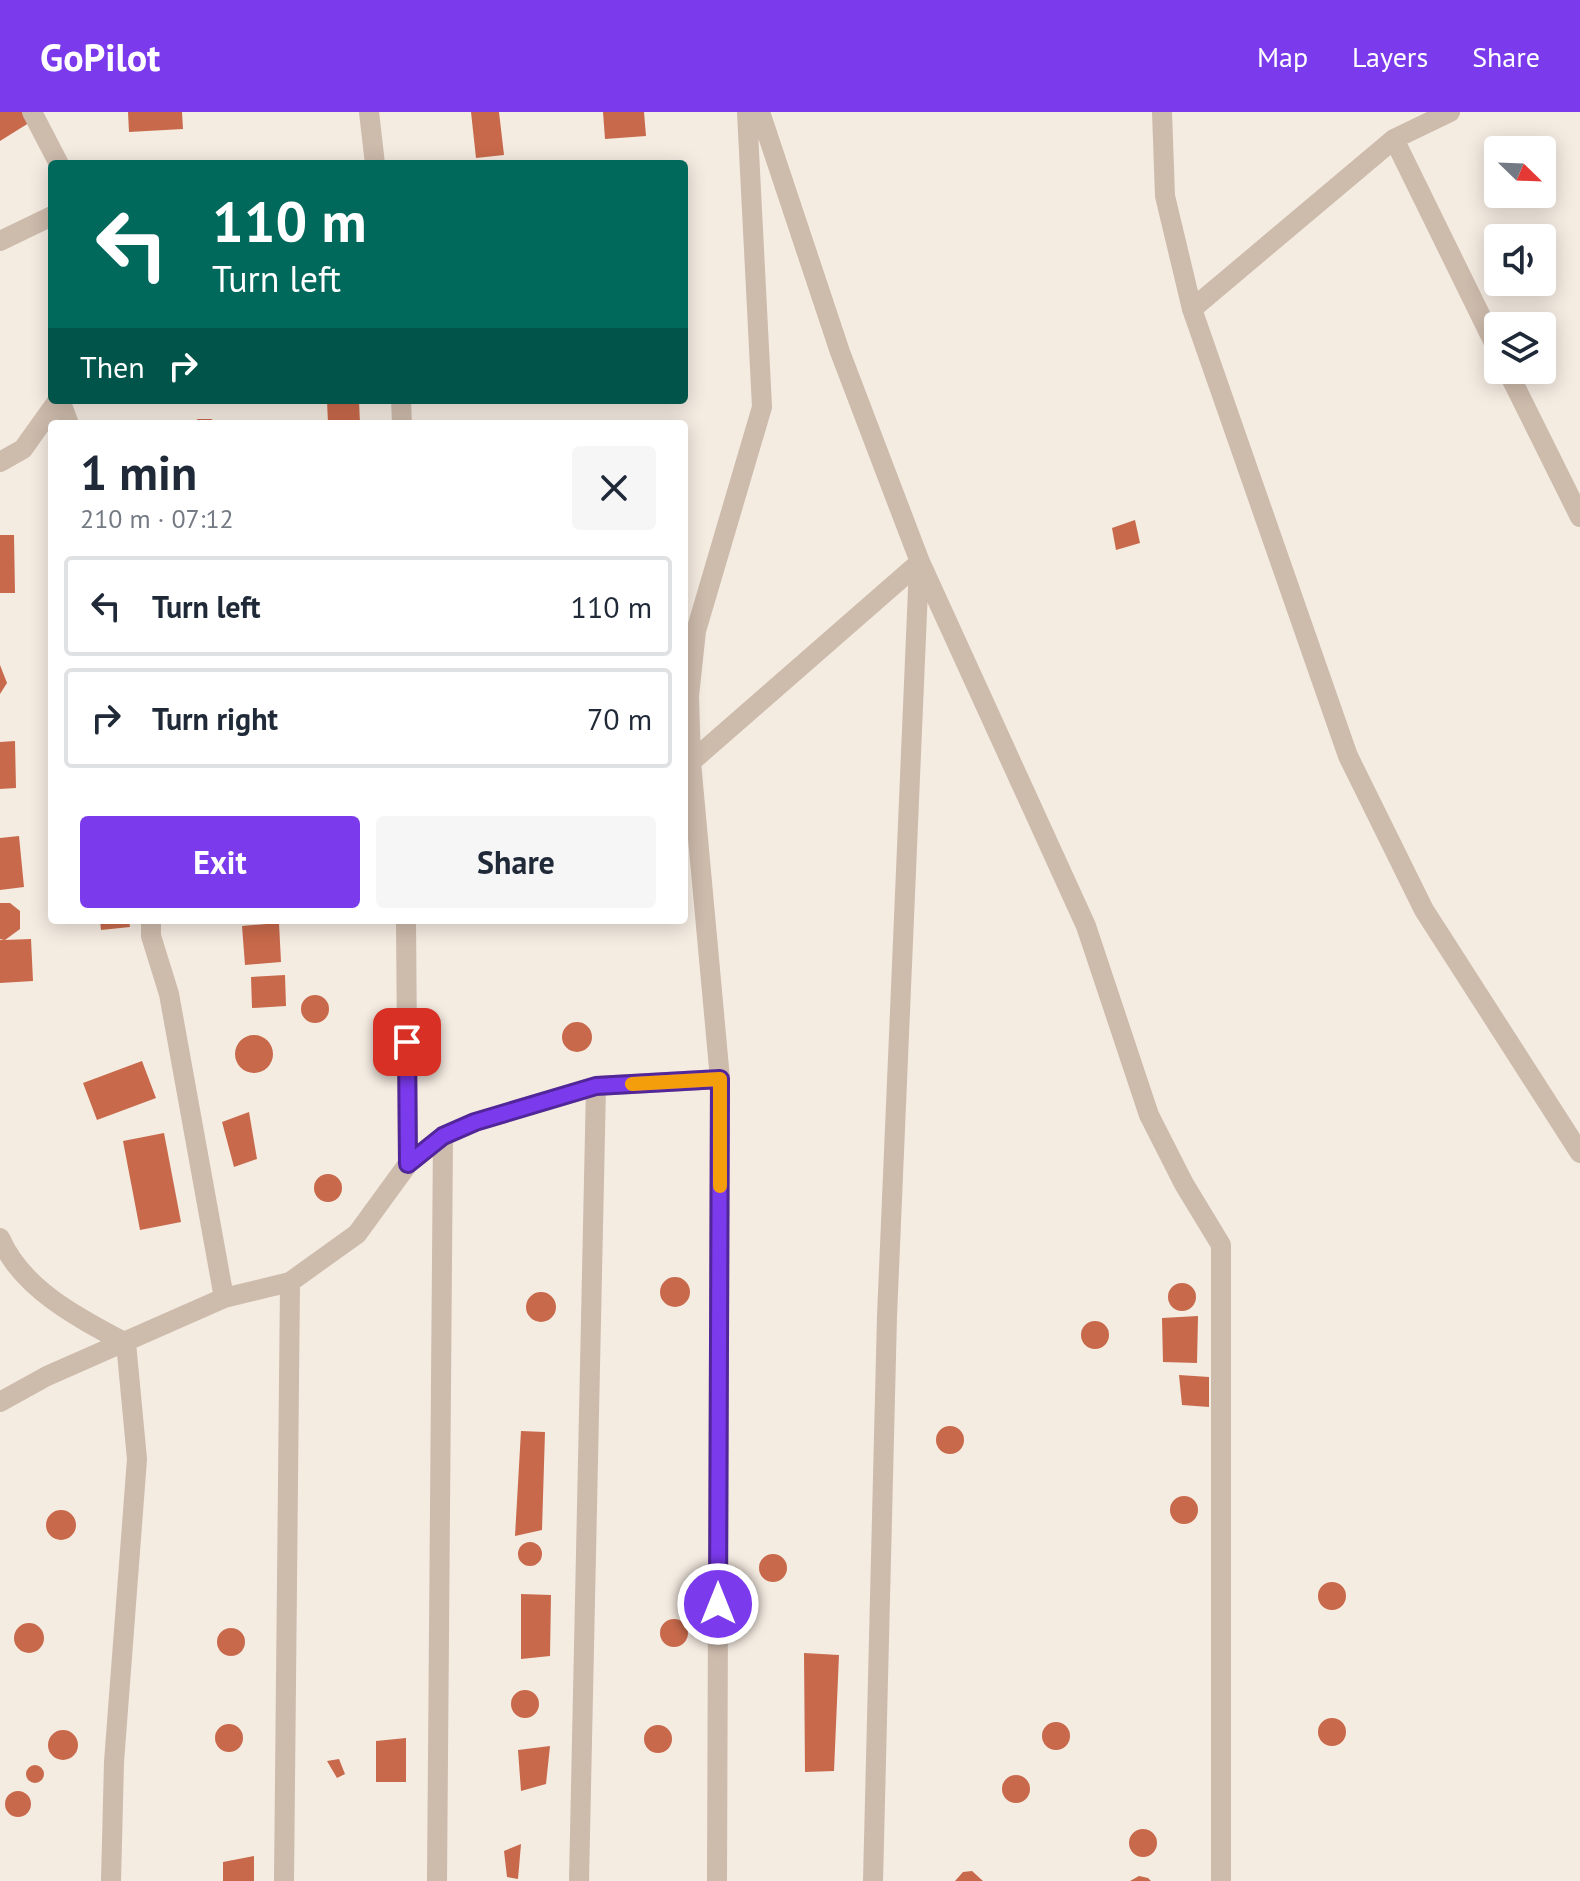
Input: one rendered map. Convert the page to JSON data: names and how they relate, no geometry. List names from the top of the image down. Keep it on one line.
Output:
{"north":"bottom right","page":{"header":"GoPilot","nav":["Map","Layers","Share"],"turn":["110 m","Turn left"],"then":"Then","heading":["1 min","210 m · 07:12"],"list":[{"name":"Turn left","value":"110 m"},{"name":"Turn right","value":"70 m"}],"buttons":["Exit","Share"]}}
